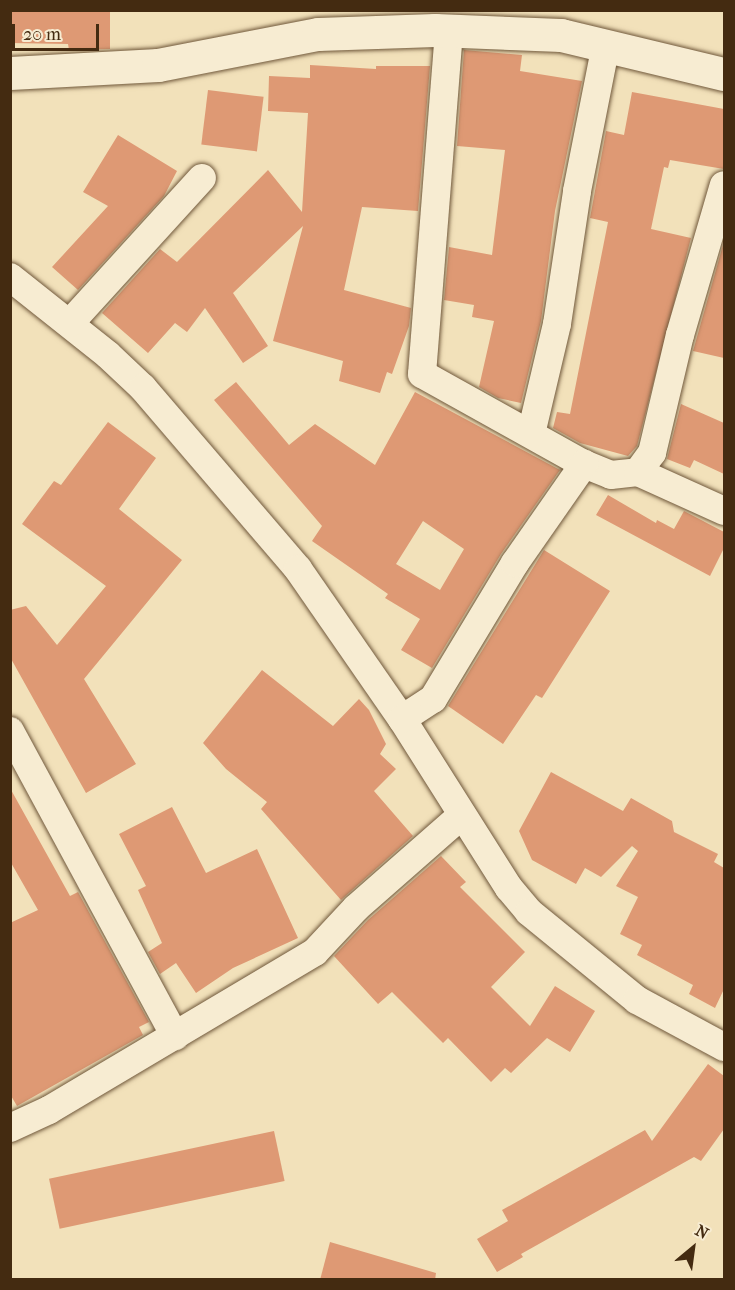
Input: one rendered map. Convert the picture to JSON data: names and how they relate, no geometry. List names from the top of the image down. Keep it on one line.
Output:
{"scale_bar":"20 m","north":"top right"}
